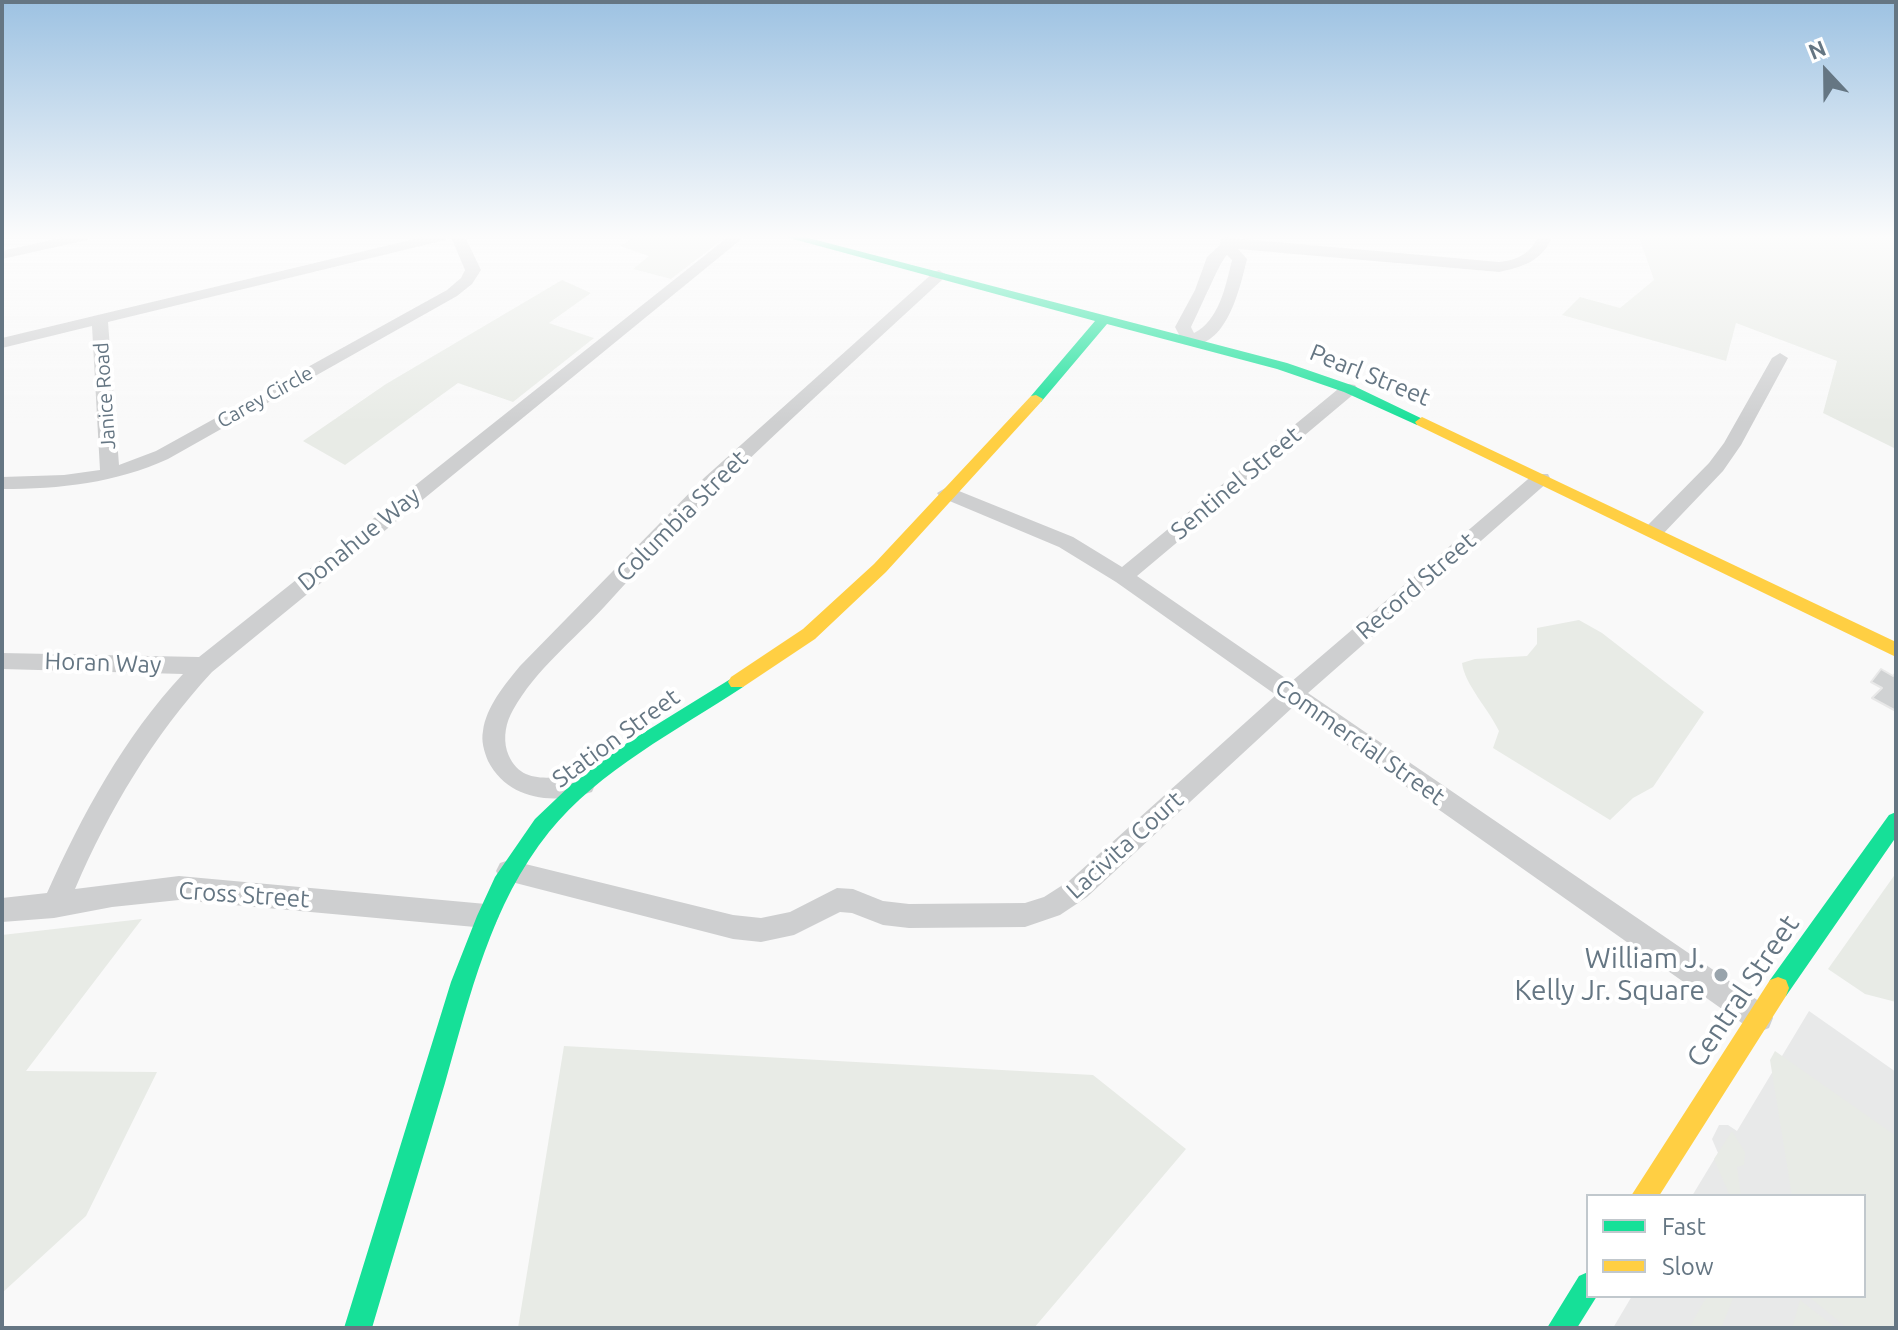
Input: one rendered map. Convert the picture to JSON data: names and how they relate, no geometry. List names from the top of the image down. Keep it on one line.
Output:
{"streets":{"main road":["Pearl Street","Station Street","Central Street"],"street":["Janice Road","Carey Circle","Sentinel Street","Columbia Street","Donahue Way","Record Street","Horan Way","Commercial Street","Lacivita Court","Cross Street"]},"crossings":[["Pearl Street","Sentinel Street"],["Pearl Street","Record Street"],["Pearl Street","Station Street"],["Janice Road","Carey Circle"],["Sentinel Street","Commercial Street"],["Columbia Street","Station Street"],["Donahue Way","Horan Way"],["Donahue Way","Cross Street"],["Record Street","Commercial Street"],["Record Street","Lacivita Court"],["Station Street","Commercial Street"],["Station Street","Lacivita Court"],["Station Street","Cross Street"],["Commercial Street","Lacivita Court"],["Commercial Street","Central Street"]],"places":["William J. Kelly Jr. Square"],"legend":["Fast","Slow"],"north":"top"}
